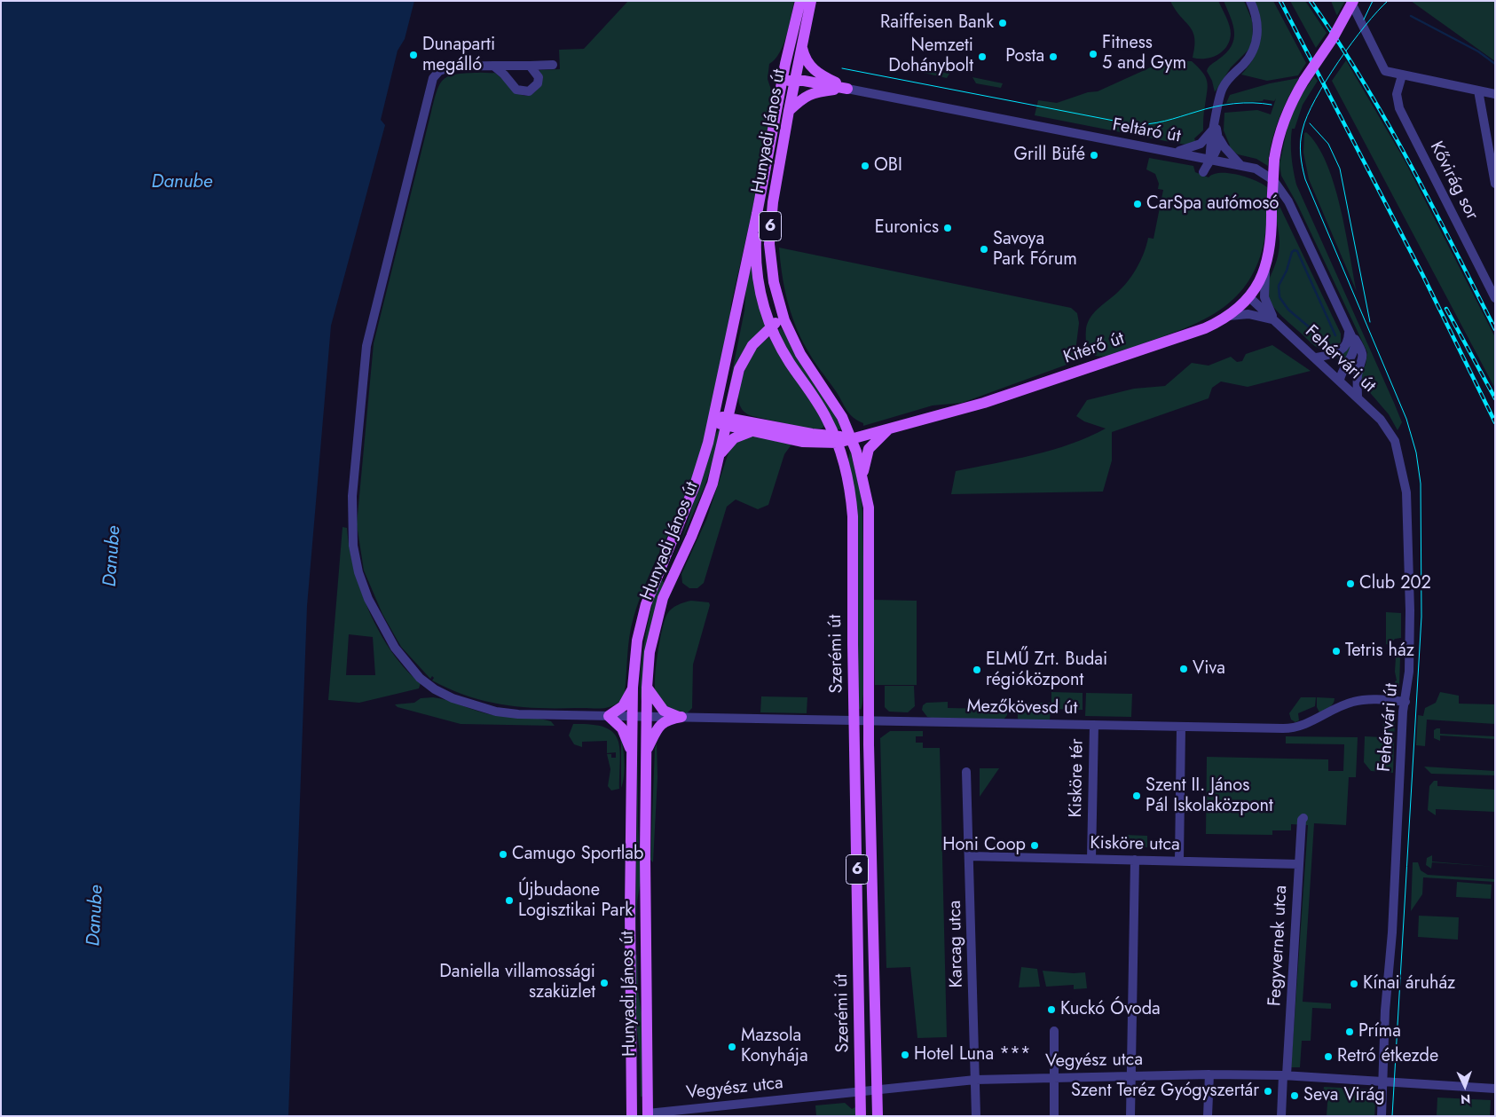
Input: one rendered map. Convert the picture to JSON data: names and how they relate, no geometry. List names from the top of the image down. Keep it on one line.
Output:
{"streets":{"main road":["Hunyadi János út","6","Kitérő út","Szerémi út"],"street":["Feltáró út","Kővirág sor","Fehérvári út","Mezőkövesd út","Kisköre tér","Kisköre utca","Karcag utca","Fegyvernek utca","Vegyész utca"]},"crossings":[["Hunyadi János út","Kitérő út"],["Hunyadi János út","Szerémi út"],["Hunyadi János út","Mezőkövesd út"],["Hunyadi János út","Vegyész utca"],["Feltáró út","Fehérvári út"],["Kitérő út","Fehérvári út"],["Kitérő út","Szerémi út"],["Fehérvári út","Mezőkövesd út"],["Fehérvári út","Vegyész utca"],["Szerémi út","Mezőkövesd út"],["Szerémi út","Vegyész utca"],["Mezőkövesd út","Kisköre tér"],["Kisköre tér","Kisköre utca"],["Kisköre utca","Karcag utca"],["Kisköre utca","Fegyvernek utca"],["Karcag utca","Vegyész utca"],["Fegyvernek utca","Vegyész utca"]],"water":["Danube"],"places":["Raiffeisen Bank","Fitness 5 and Gym","Dunaparti megálló","Nemzeti Dohánybolt","Posta","Grill Büfé","OBI","CarSpa autómosó","Euronics","Savoya Park Fórum","Club 202","Tetris ház","Viva","ELMŰ Zrt. Budai régióközpont","Szent II. János Pál Iskolaközpont","Honi Coop","Camugo Sportlab","Újbudaone Logisztikai Park","Daniella villamossági szaküzlet","Kínai áruház","Kuckó Óvoda","Príma","Mazsola Konyhája","Hotel Luna ***","Retró étkezde","Szent Teréz Gyógyszertár","Seva Virág"],"north":"bottom"}
